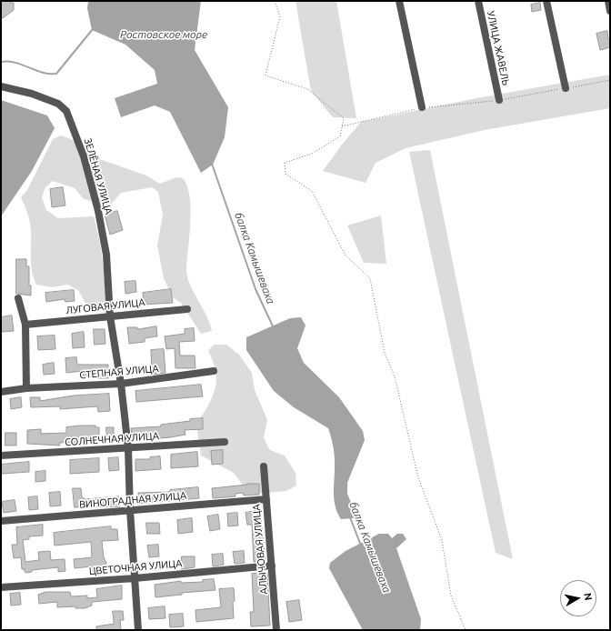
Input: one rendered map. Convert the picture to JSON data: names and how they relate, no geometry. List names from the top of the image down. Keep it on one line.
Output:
{"streets":{"street":["УЛИЦА ЖАВЕЛЬ","ЗЕЛЁНАЯ УЛИЦА","ЛУГОВАЯ УЛИЦА","СТЕПНАЯ УЛИЦА","СОЛНЕЧНАЯ УЛИЦА","ВИНОГРАДНАЯ УЛИЦА","АЛЫЧОВАЯ УЛИЦА","ЦВЕТОЧНАЯ УЛИЦА"]},"crossings":[["ЗЕЛЁНАЯ УЛИЦА","ЛУГОВАЯ УЛИЦА"],["ЗЕЛЁНАЯ УЛИЦА","СТЕПНАЯ УЛИЦА"],["ЗЕЛЁНАЯ УЛИЦА","СОЛНЕЧНАЯ УЛИЦА"],["ЗЕЛЁНАЯ УЛИЦА","ВИНОГРАДНАЯ УЛИЦА"],["ЗЕЛЁНАЯ УЛИЦА","ЦВЕТОЧНАЯ УЛИЦА"],["ВИНОГРАДНАЯ УЛИЦА","АЛЫЧОВАЯ УЛИЦА"],["АЛЫЧОВАЯ УЛИЦА","ЦВЕТОЧНАЯ УЛИЦА"]],"water":["Ростовское море","балка Камышеваха"],"north":"right"}
